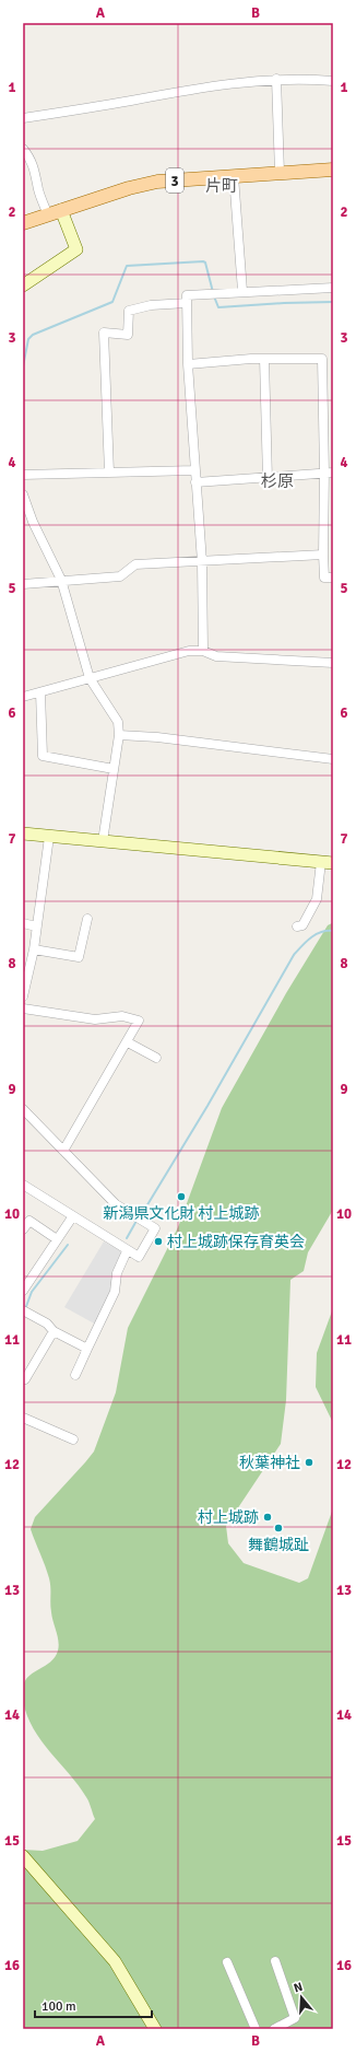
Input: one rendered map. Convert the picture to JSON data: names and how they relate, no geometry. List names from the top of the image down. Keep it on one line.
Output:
{"streets":{"main road":["3"]},"districts":["片町","杉原"],"places":["新潟県文化財 村上城跡","村上城跡保存育英会","秋葉神社","村上城跡","舞鶴城趾"],"scale_bar":"100 m","north":"top","grid":{"columns":["A","B"],"rows":["1","2","3","4","5","6","7","8","9","10","11","12","13","14","15","16"]}}
